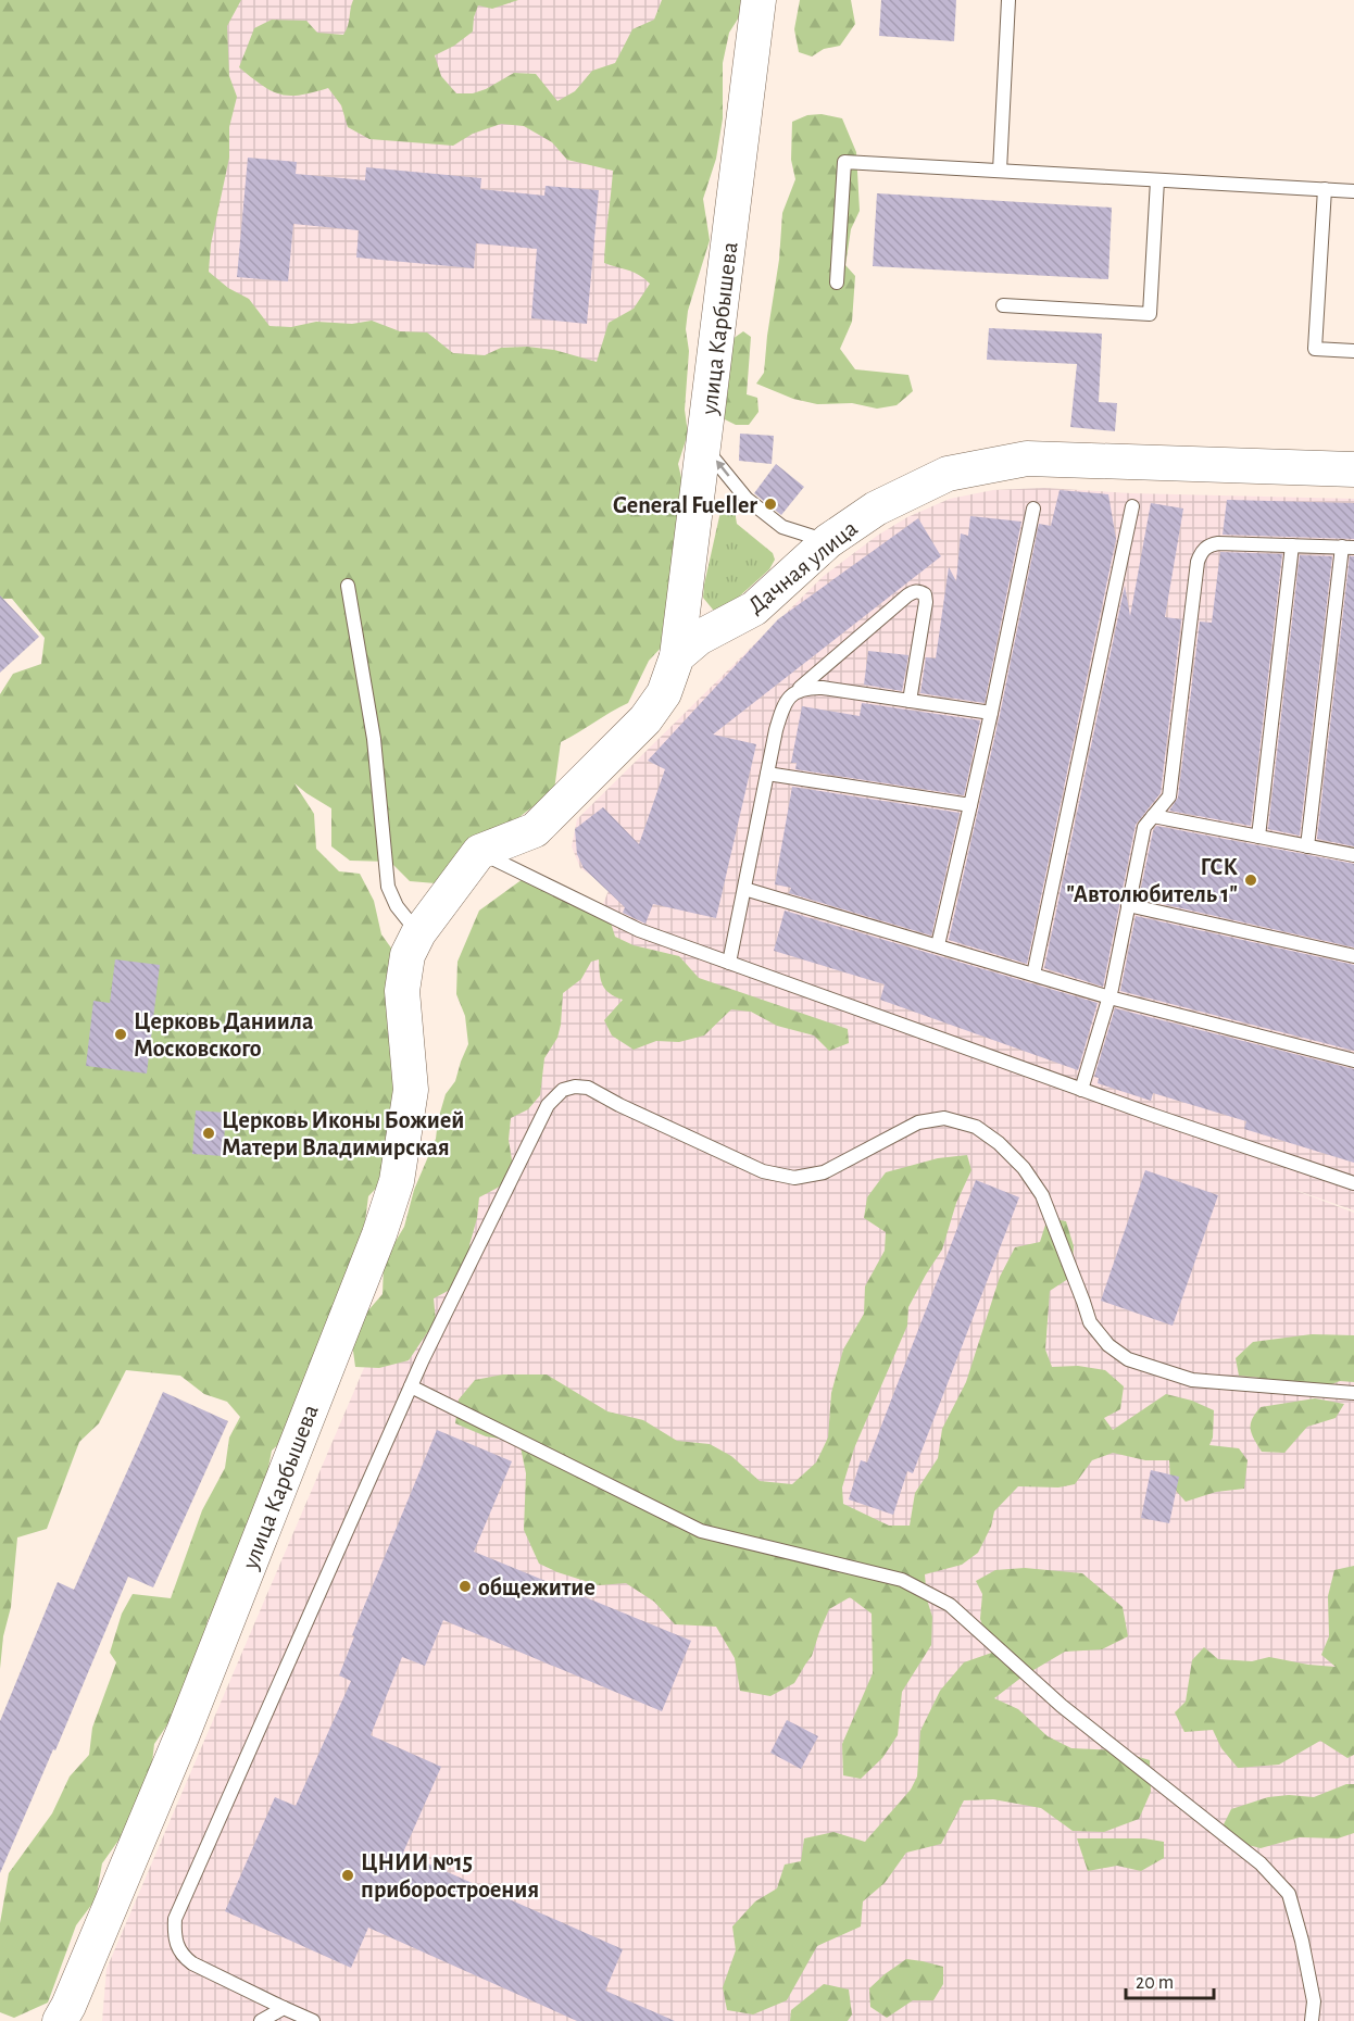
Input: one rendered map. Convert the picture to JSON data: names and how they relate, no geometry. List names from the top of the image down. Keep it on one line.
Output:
{"streets":{"street":["улица Карбышева","Дачная улица"]},"crossings":[["улица Карбышева","Дачная улица"]],"places":["General Fueller","ГСК \"Автолюбитель 1\"","Церковь Даниила Московского","Церковь Иконы Божией Матери Владимирская","общежитие","ЦНИИ №15 приборостроения"],"scale_bar":"20 m"}
